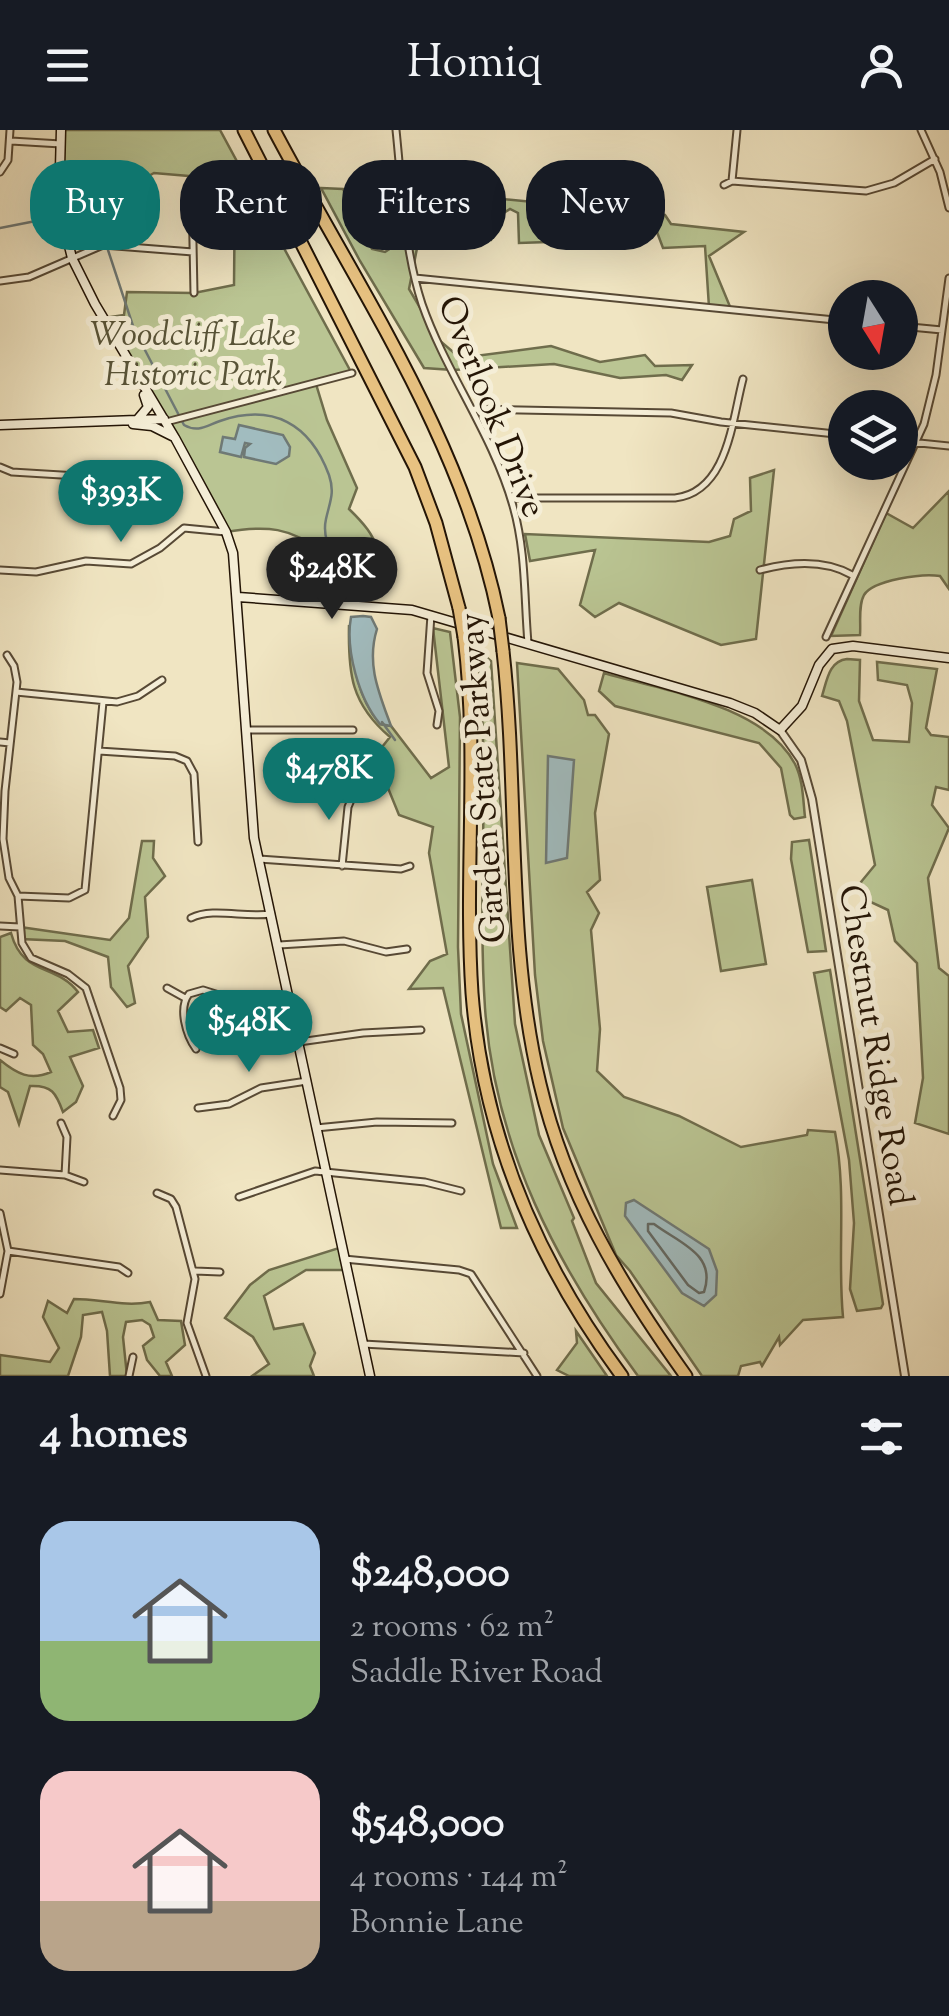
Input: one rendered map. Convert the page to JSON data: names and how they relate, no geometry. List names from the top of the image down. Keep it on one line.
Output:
{"streets":{"highway":["Garden State Parkway"],"street":["Overlook Drive","Chestnut Ridge Road"]},"parks":["Woodcliff Lake Historic Park"],"north":"bottom","page":{"header":"Homiq","chip":["Buy","Rent","Filters","New"],"price":["$393K","$248K","$478K","$548K"],"heading":"4 homes","list":[{"name":"$248,000","note":"2 rooms · 62 m² · Saddle River Road"},{"name":"$548,000","note":"4 rooms · 144 m² · Bonnie Lane"}]}}
